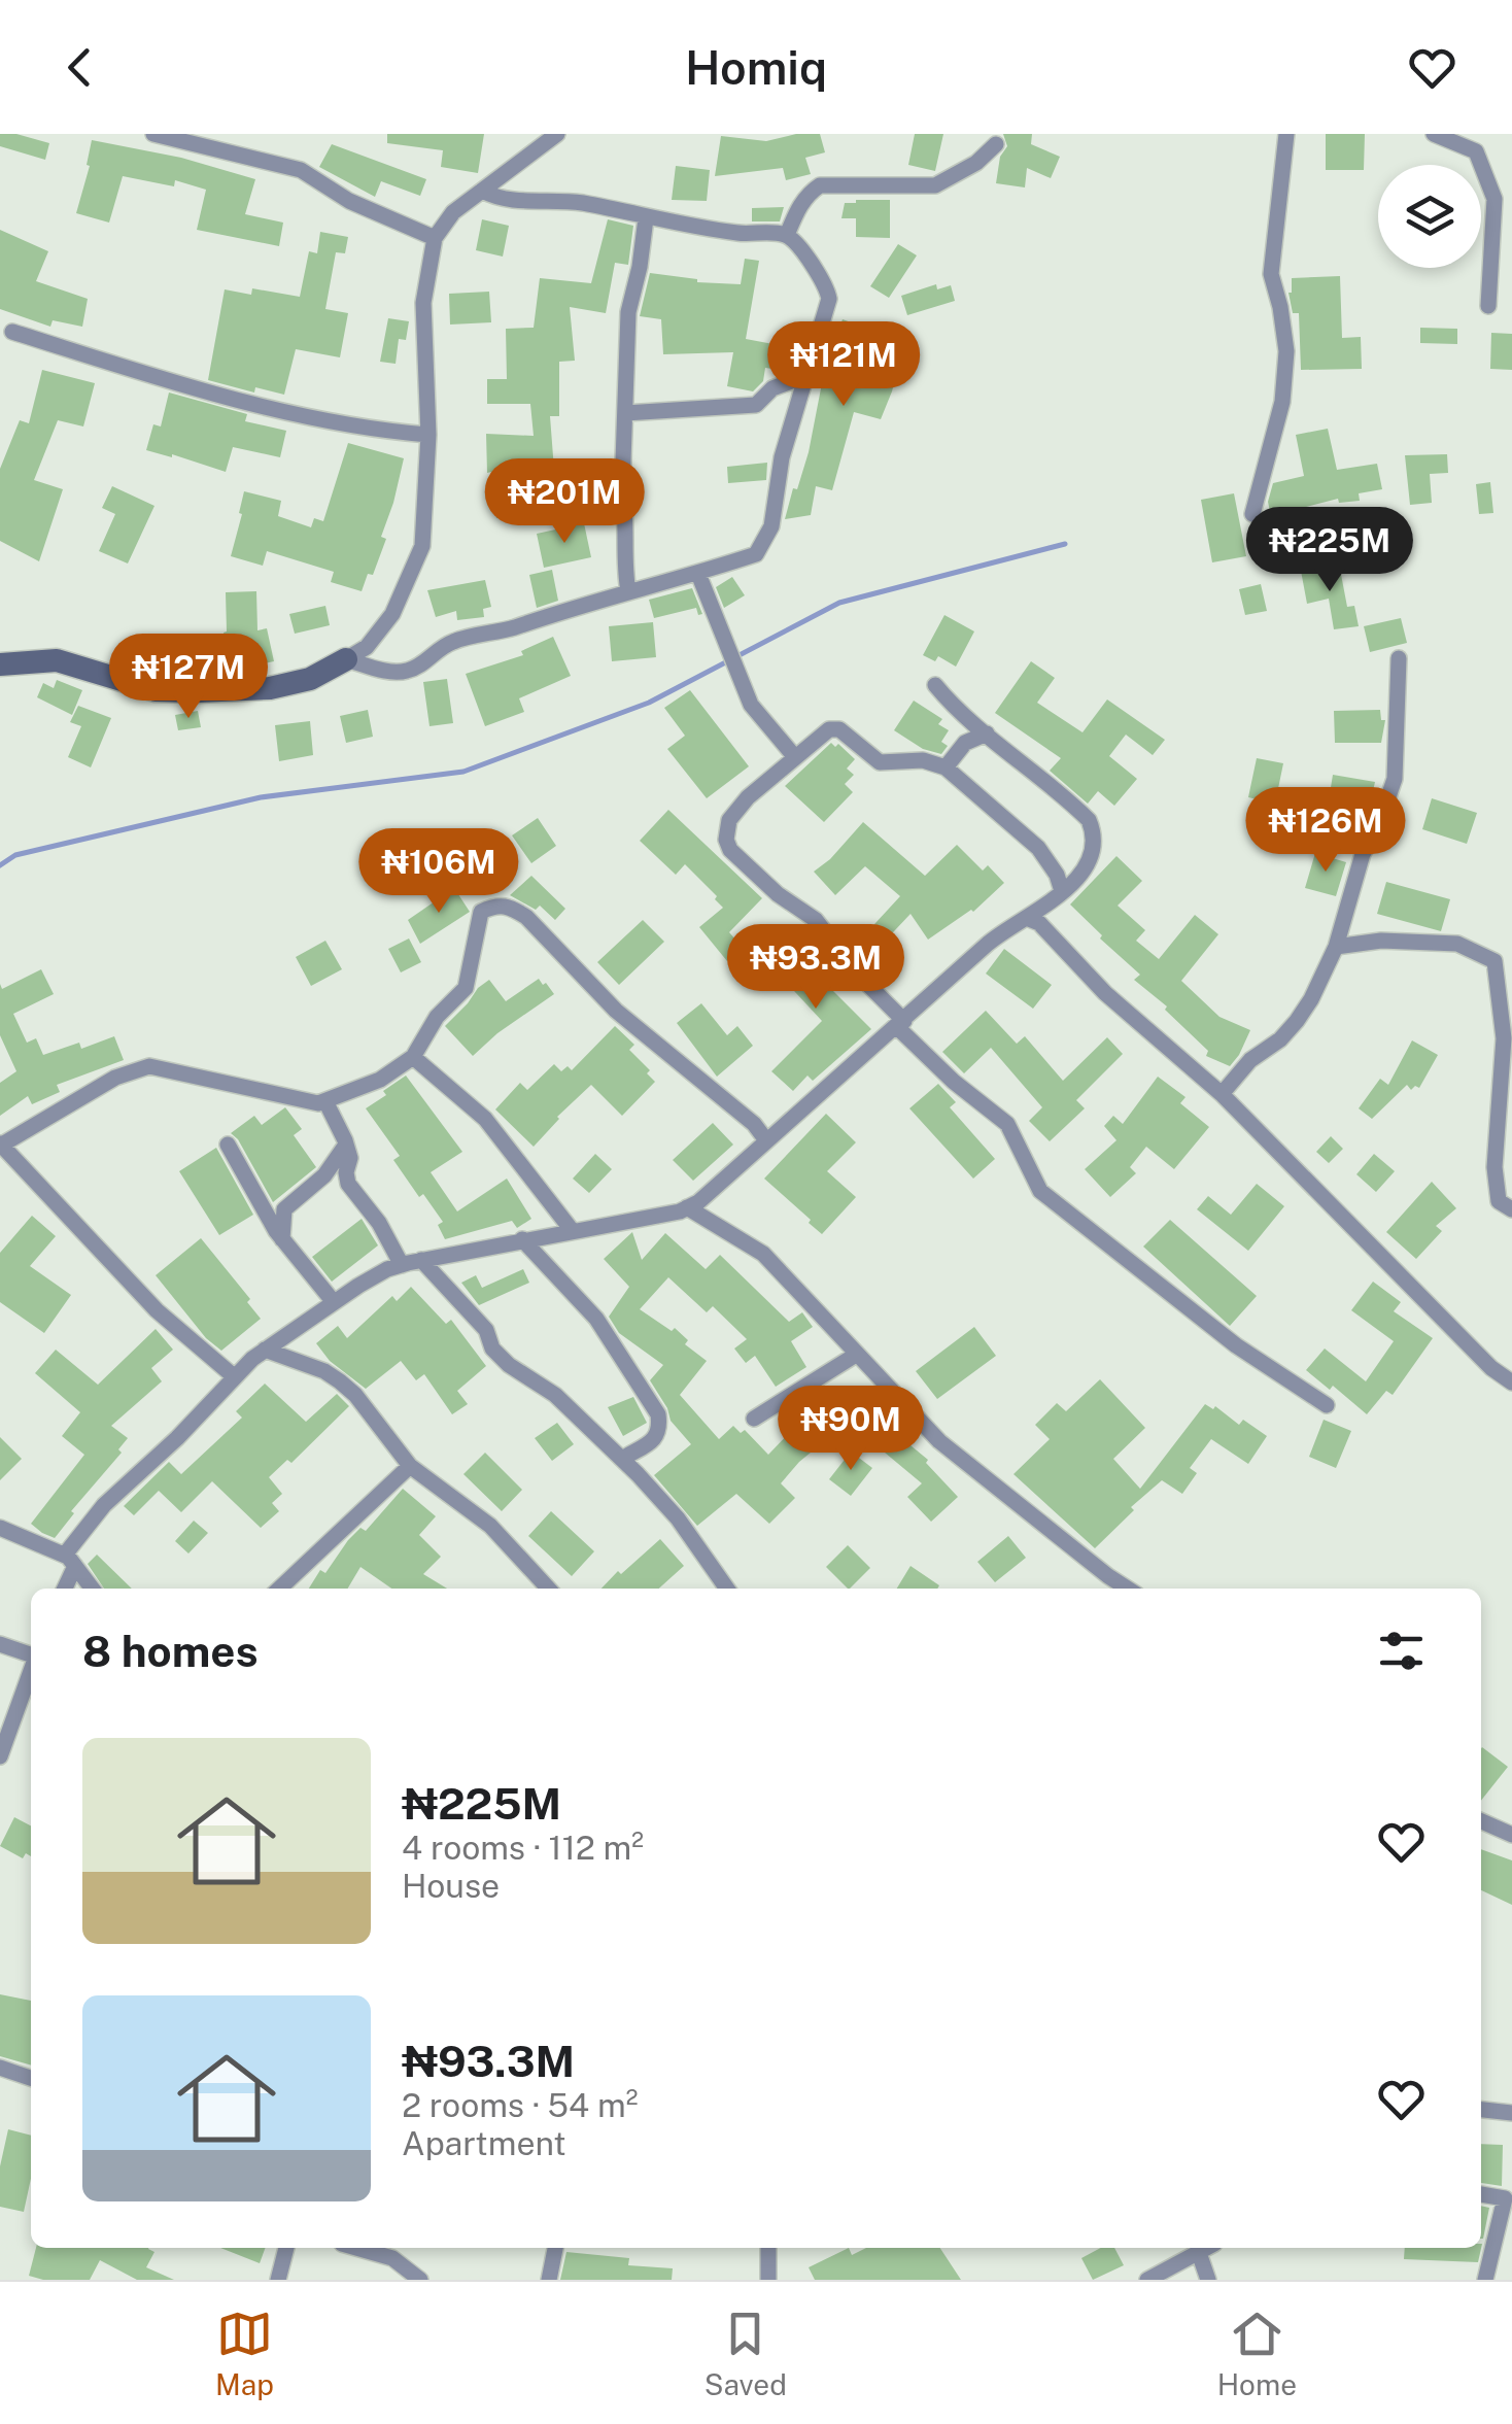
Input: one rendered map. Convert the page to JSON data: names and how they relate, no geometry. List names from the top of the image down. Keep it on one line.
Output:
{"page":{"header":"Homiq","price":["₦121M","₦201M","₦225M","₦127M","₦126M","₦106M","₦93.3M","₦90M"],"heading":"8 homes","list":[{"name":"₦225M","note":"4 rooms · 112 m² · House"},{"name":"₦93.3M","note":"2 rooms · 54 m² · Apartment"}],"tabs":["Map","Saved","Home"]}}
